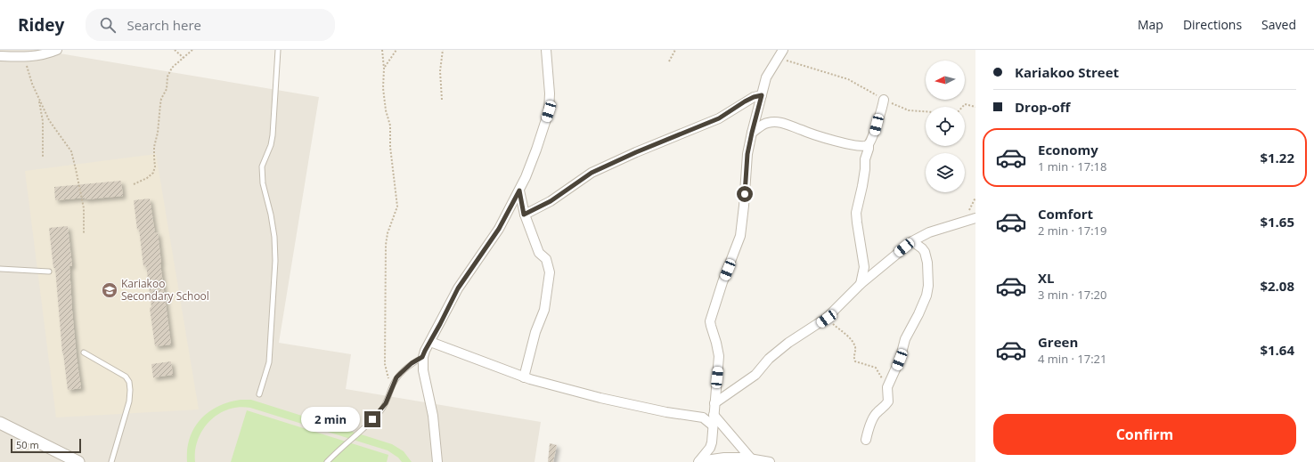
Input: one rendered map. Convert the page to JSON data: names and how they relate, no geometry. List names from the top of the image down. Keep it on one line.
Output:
{"places":{"school or university":["Kariakoo Secondary School"]},"scale_bar":"50 m","north":"left","page":{"header":"Ridey","search":"Search here","nav":["Map","Directions","Saved"],"banner":["Kariakoo Street","Drop-off"],"list":[{"name":"Economy","note":"1 min · 17:18","value":"$1.22"},{"name":"Comfort","note":"2 min · 17:19","value":"$1.65"},{"name":"XL","note":"3 min · 17:20","value":"$2.08"},{"name":"Green","note":"4 min · 17:21","value":"$1.64"}],"bubble":"2 min","buttons":"Confirm","scale":"50 m"}}
